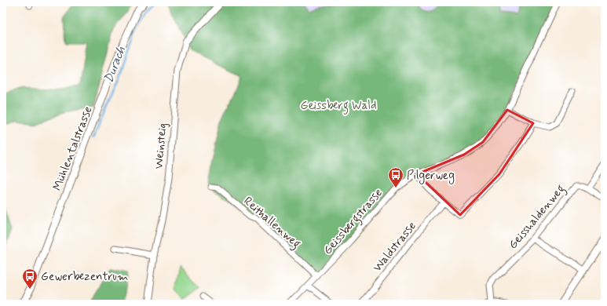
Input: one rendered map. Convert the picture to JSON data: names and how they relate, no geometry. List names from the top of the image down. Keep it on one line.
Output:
{"streets":{"street":["Weinsteig","Mühlentalstrasse","Geisshaldenweg","Geissbergstrasse","Reithallenweg","Waldstrasse"]},"crossings":[["Geissbergstrasse","Reithallenweg"]],"water":["Durach"],"parks":["Geissberg Wald"],"places":{"bus stop":["Pilgerweg","Gewerbezentrum"]}}
